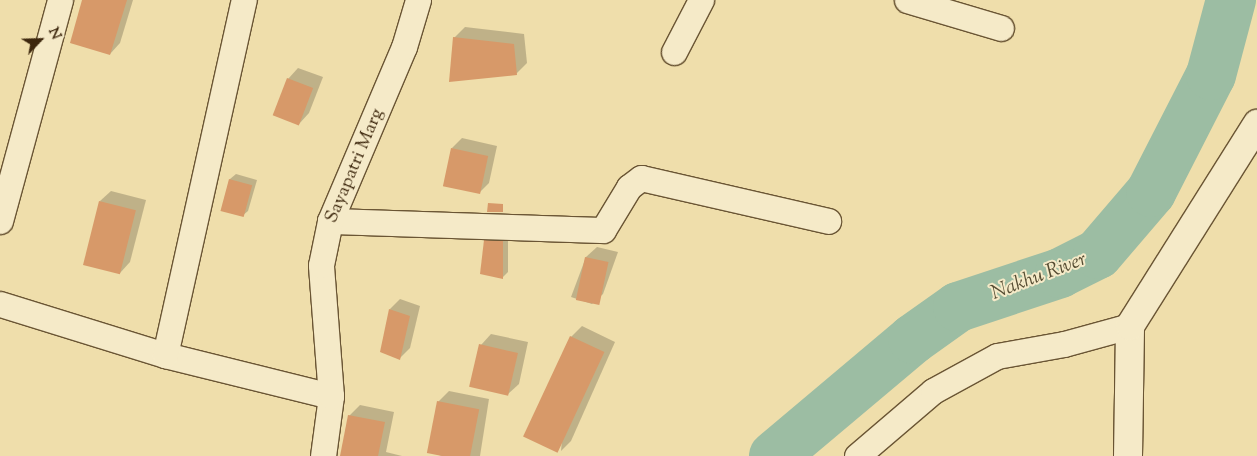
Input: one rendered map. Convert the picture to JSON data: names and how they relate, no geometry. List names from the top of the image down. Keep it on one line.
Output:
{"streets":{"street":["Sayapatri Marg"]},"water":["Nakhu River"],"north":"top right"}
